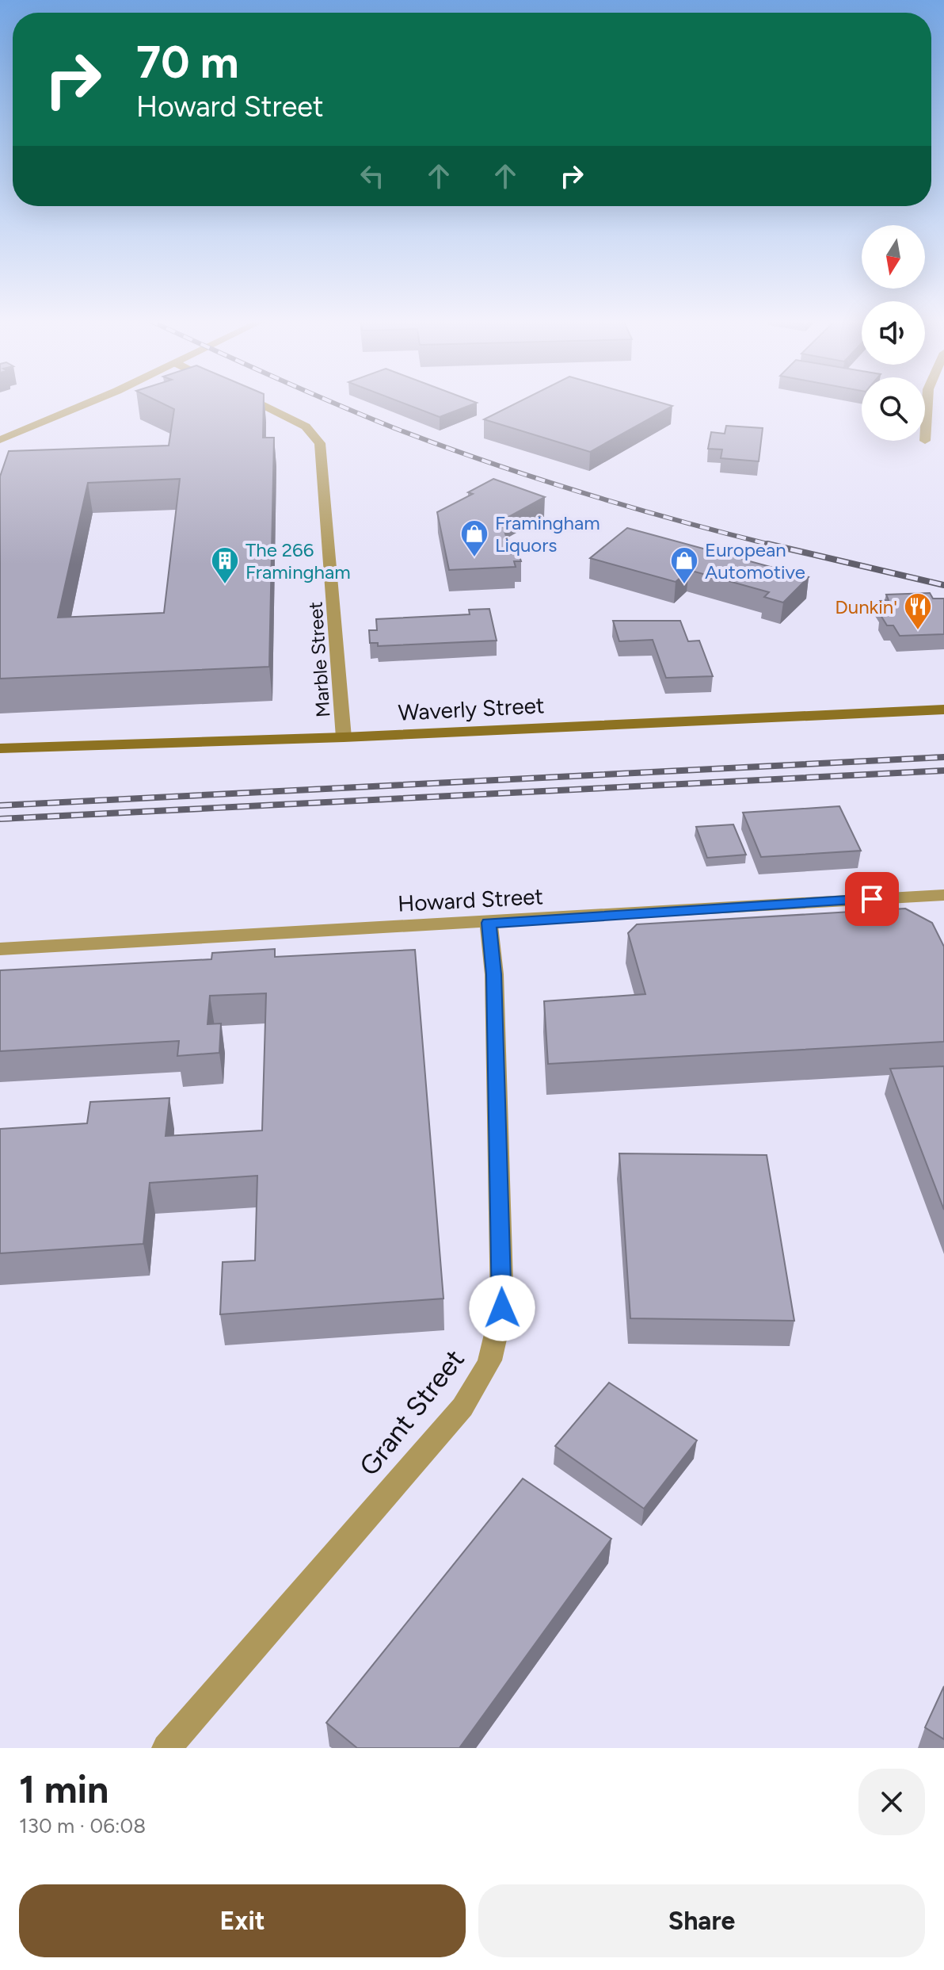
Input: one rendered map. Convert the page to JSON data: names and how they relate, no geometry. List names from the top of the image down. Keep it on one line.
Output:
{"streets":{"main road":["Waverly Street"],"street":["Marble Street","Howard Street","Grant Street"]},"crossings":[["Marble Street","Waverly Street"],["Howard Street","Grant Street"]],"places":{"shop":["Framingham Liquors","European Automotive"],"building":["The 266 Framingham"],"restaurant":["Dunkin'"]},"north":"bottom","page":{"turn":["70 m","Howard Street"],"heading":["1 min","130 m · 06:08"],"buttons":["Exit","Share"]}}
